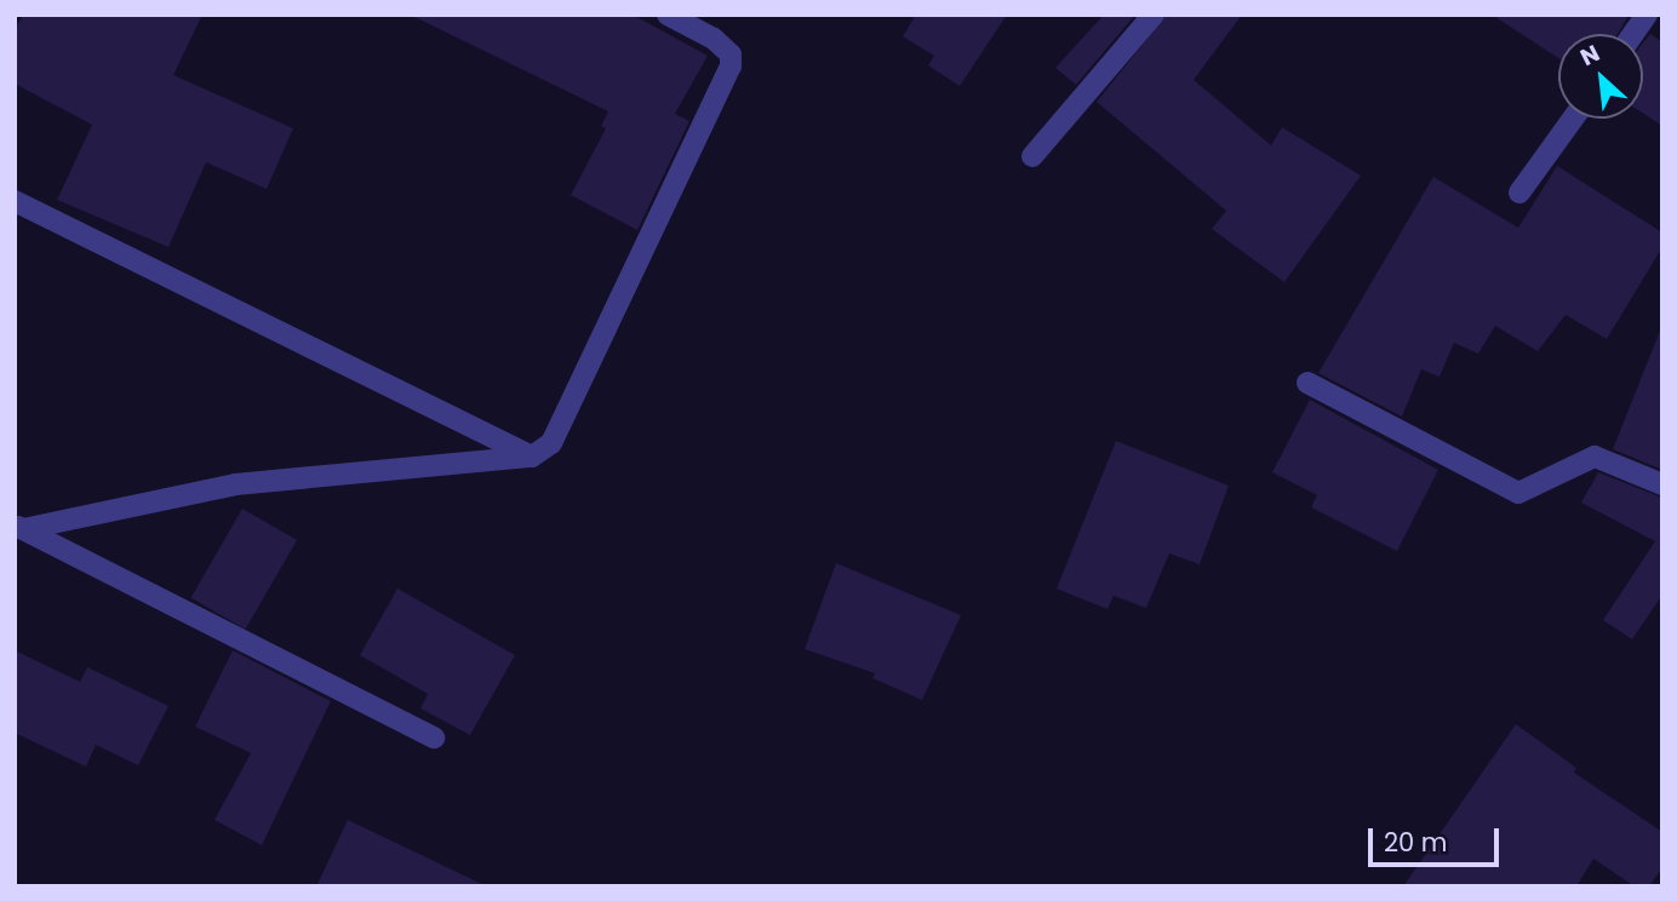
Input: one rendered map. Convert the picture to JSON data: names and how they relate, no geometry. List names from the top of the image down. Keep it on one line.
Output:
{"scale_bar":"20 m","north":"top left"}
